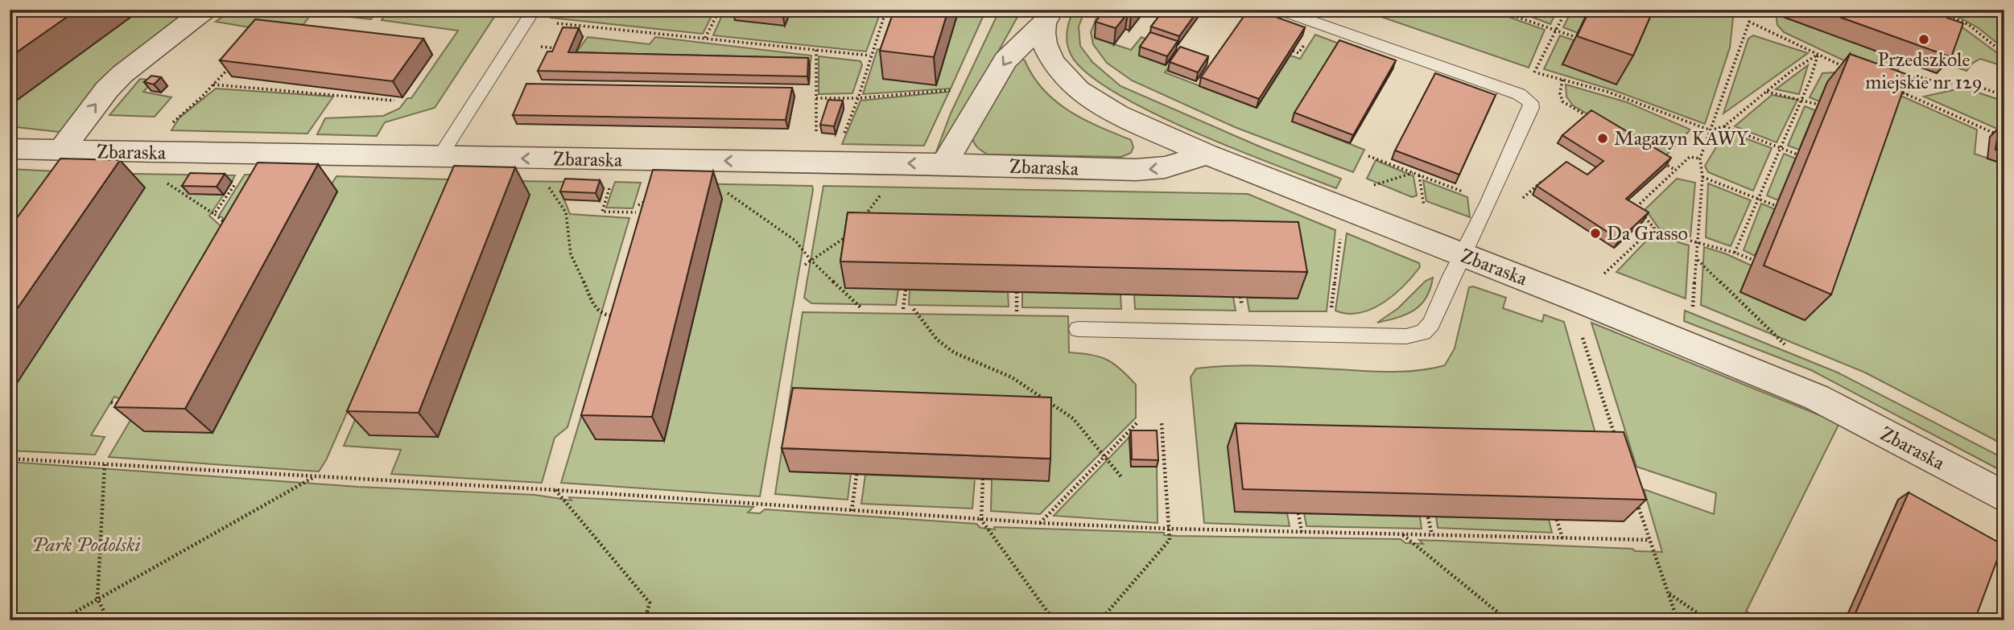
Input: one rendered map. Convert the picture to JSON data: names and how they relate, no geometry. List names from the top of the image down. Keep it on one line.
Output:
{"streets":{"street":["Zbaraska"]},"one_way":["Zbaraska"],"parks":["Park Podolski"],"places":["Przedszkole miejskie nr 129","Magazyn KAWY","Da Grasso"]}
